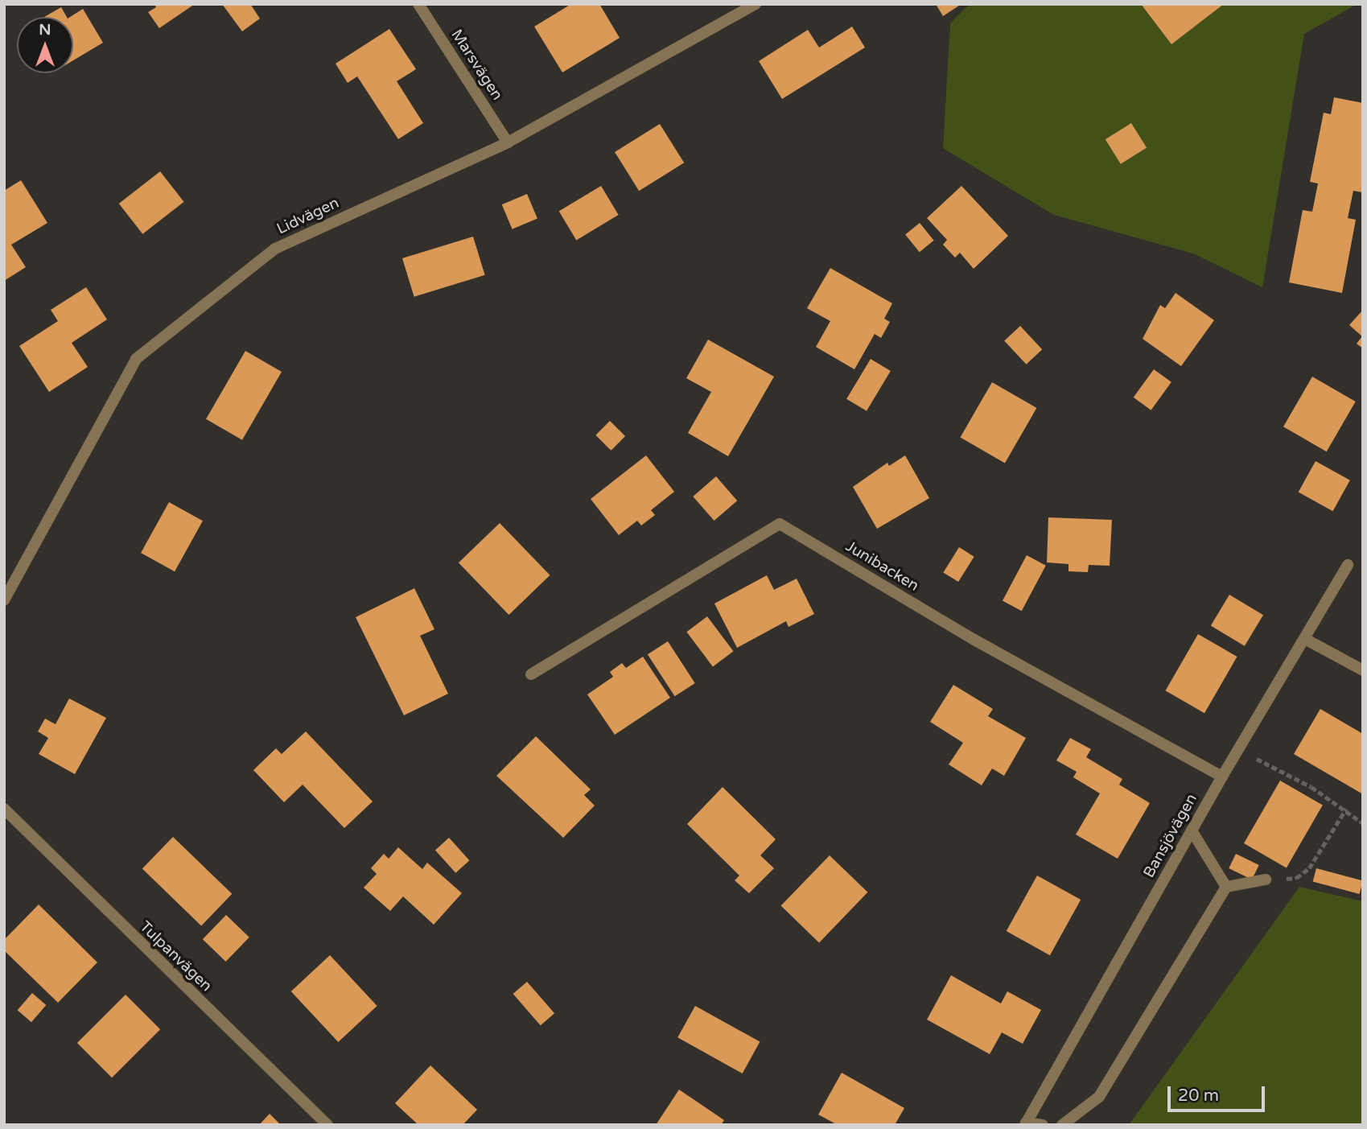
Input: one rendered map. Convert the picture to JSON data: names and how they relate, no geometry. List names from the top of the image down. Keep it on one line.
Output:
{"streets":{"street":["Marsvägen","Lidvägen","Junibacken","Bansjövägen","Tulpanvägen"]},"crossings":[["Marsvägen","Lidvägen"],["Junibacken","Bansjövägen"]],"scale_bar":"20 m","north":"top"}
